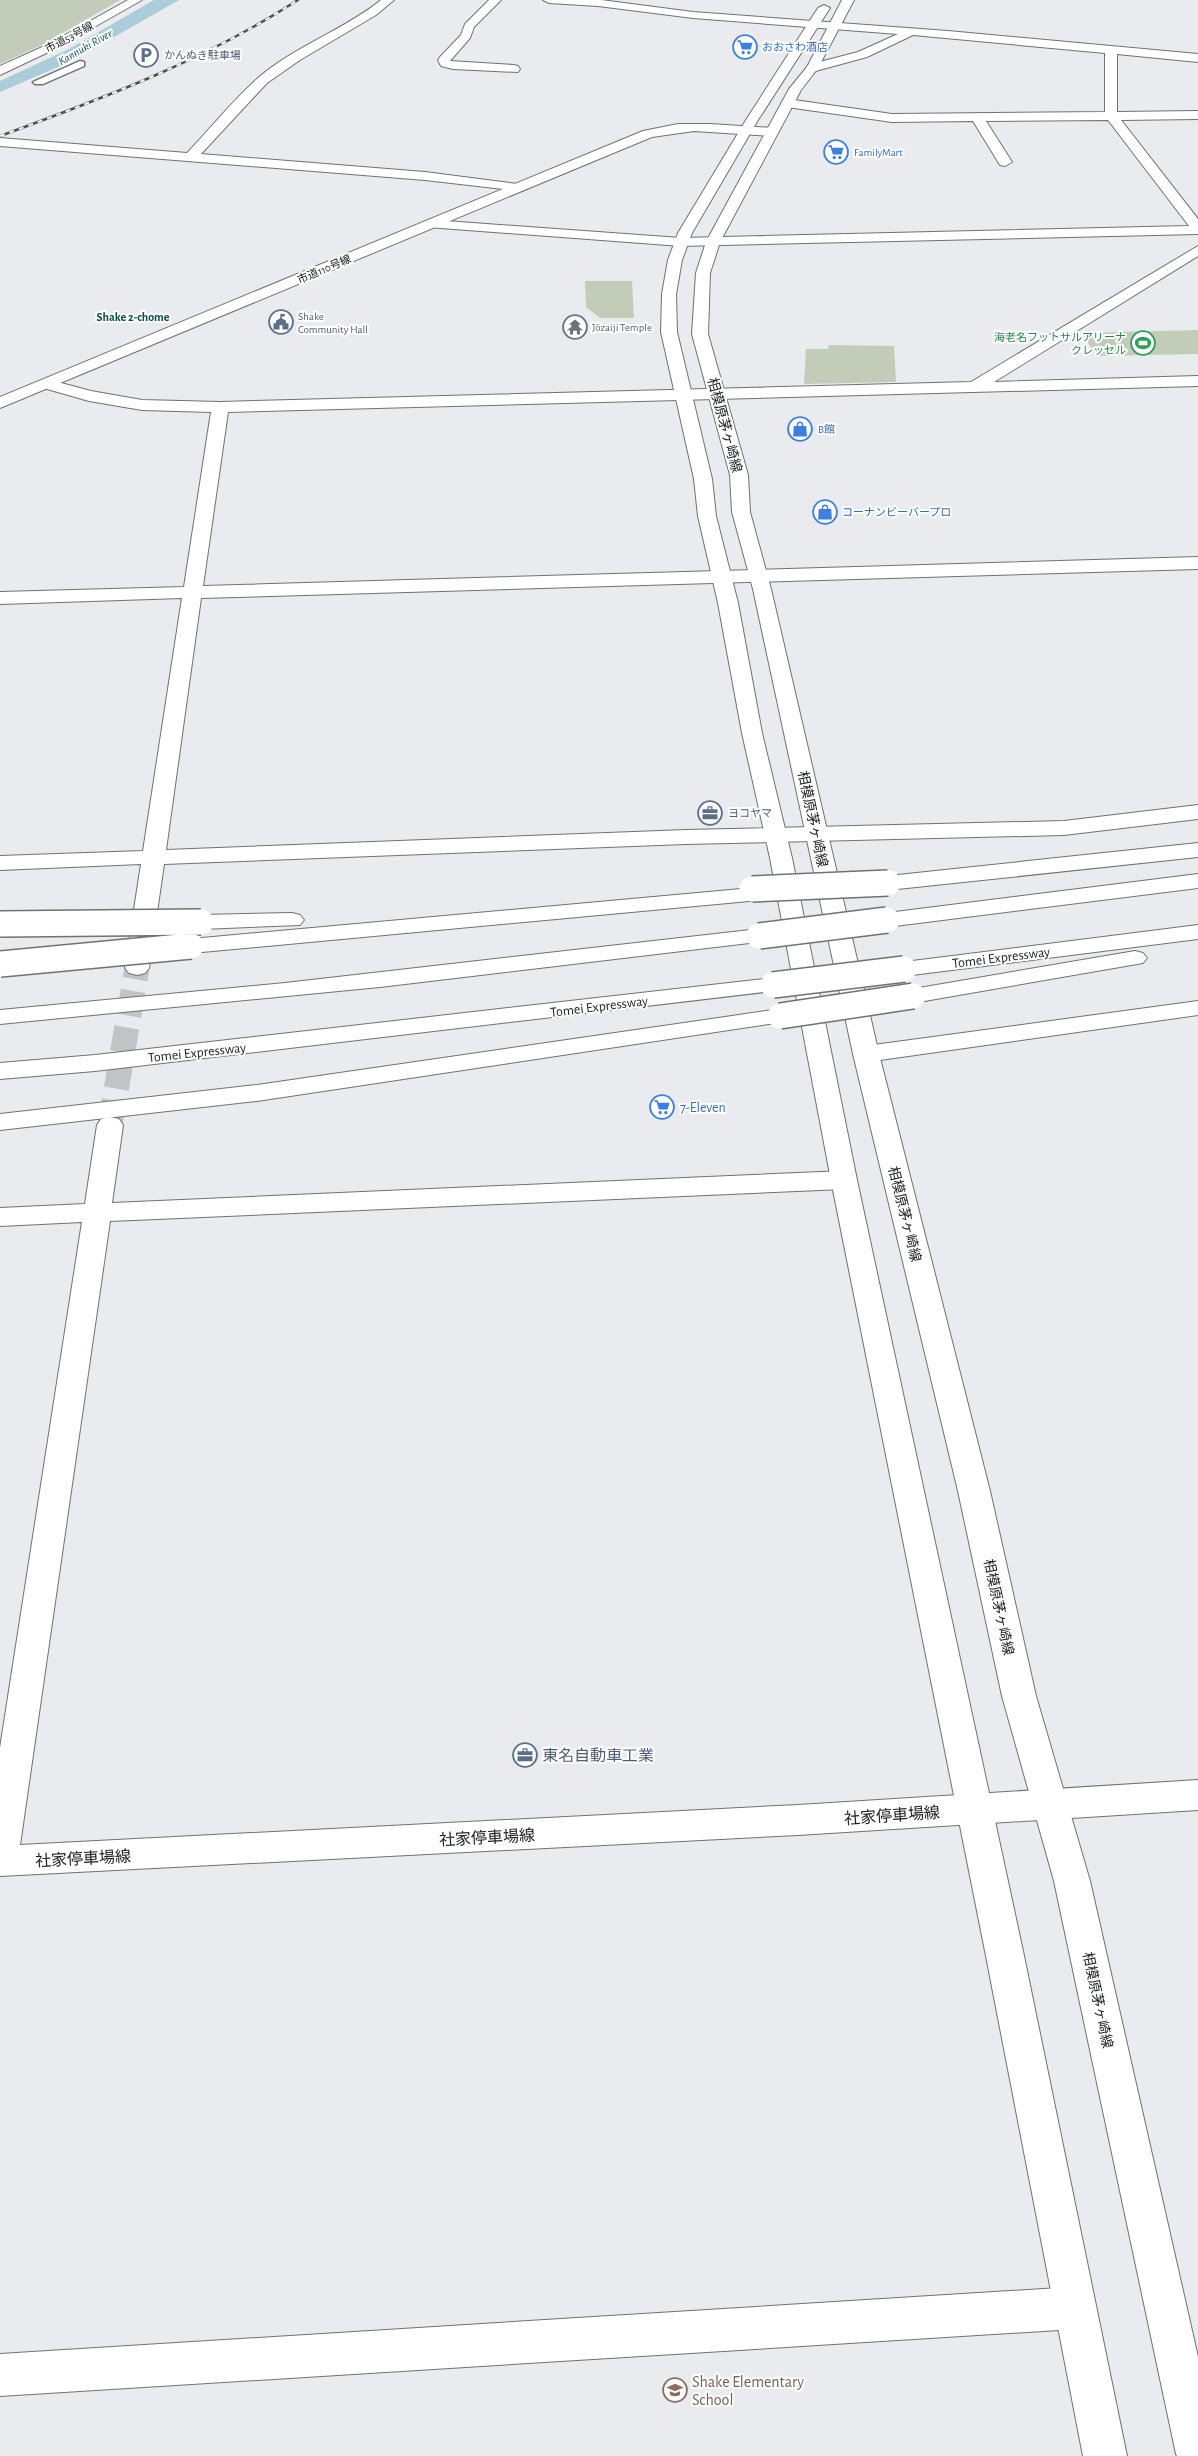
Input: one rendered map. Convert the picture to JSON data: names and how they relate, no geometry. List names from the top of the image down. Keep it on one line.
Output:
{"streets":{"main road":["市道53号線","市道110号線","相模原茅ヶ崎線","Tomei Expressway","社家停車場線"]},"crossings":[["市道110号線","相模原茅ヶ崎線"],["相模原茅ヶ崎線","社家停車場線"]],"districts":["Shake 2-chome"],"water":["Kannuki River"],"places":{"supermarket":["おおさわ酒店","FamilyMart","7-Eleven"],"parking":["かんぬき駐車場"],"public building":["Shake Community Hall"],"temple":["Jōzaiji Temple"],"sports":["海老名フットサルアリーナ クレッセル"],"shop":["B館","コーナンビーバープロ"],"office":["ヨコヤマ","東名自動車工業"],"school or university":["Shake Elementary School"]}}
